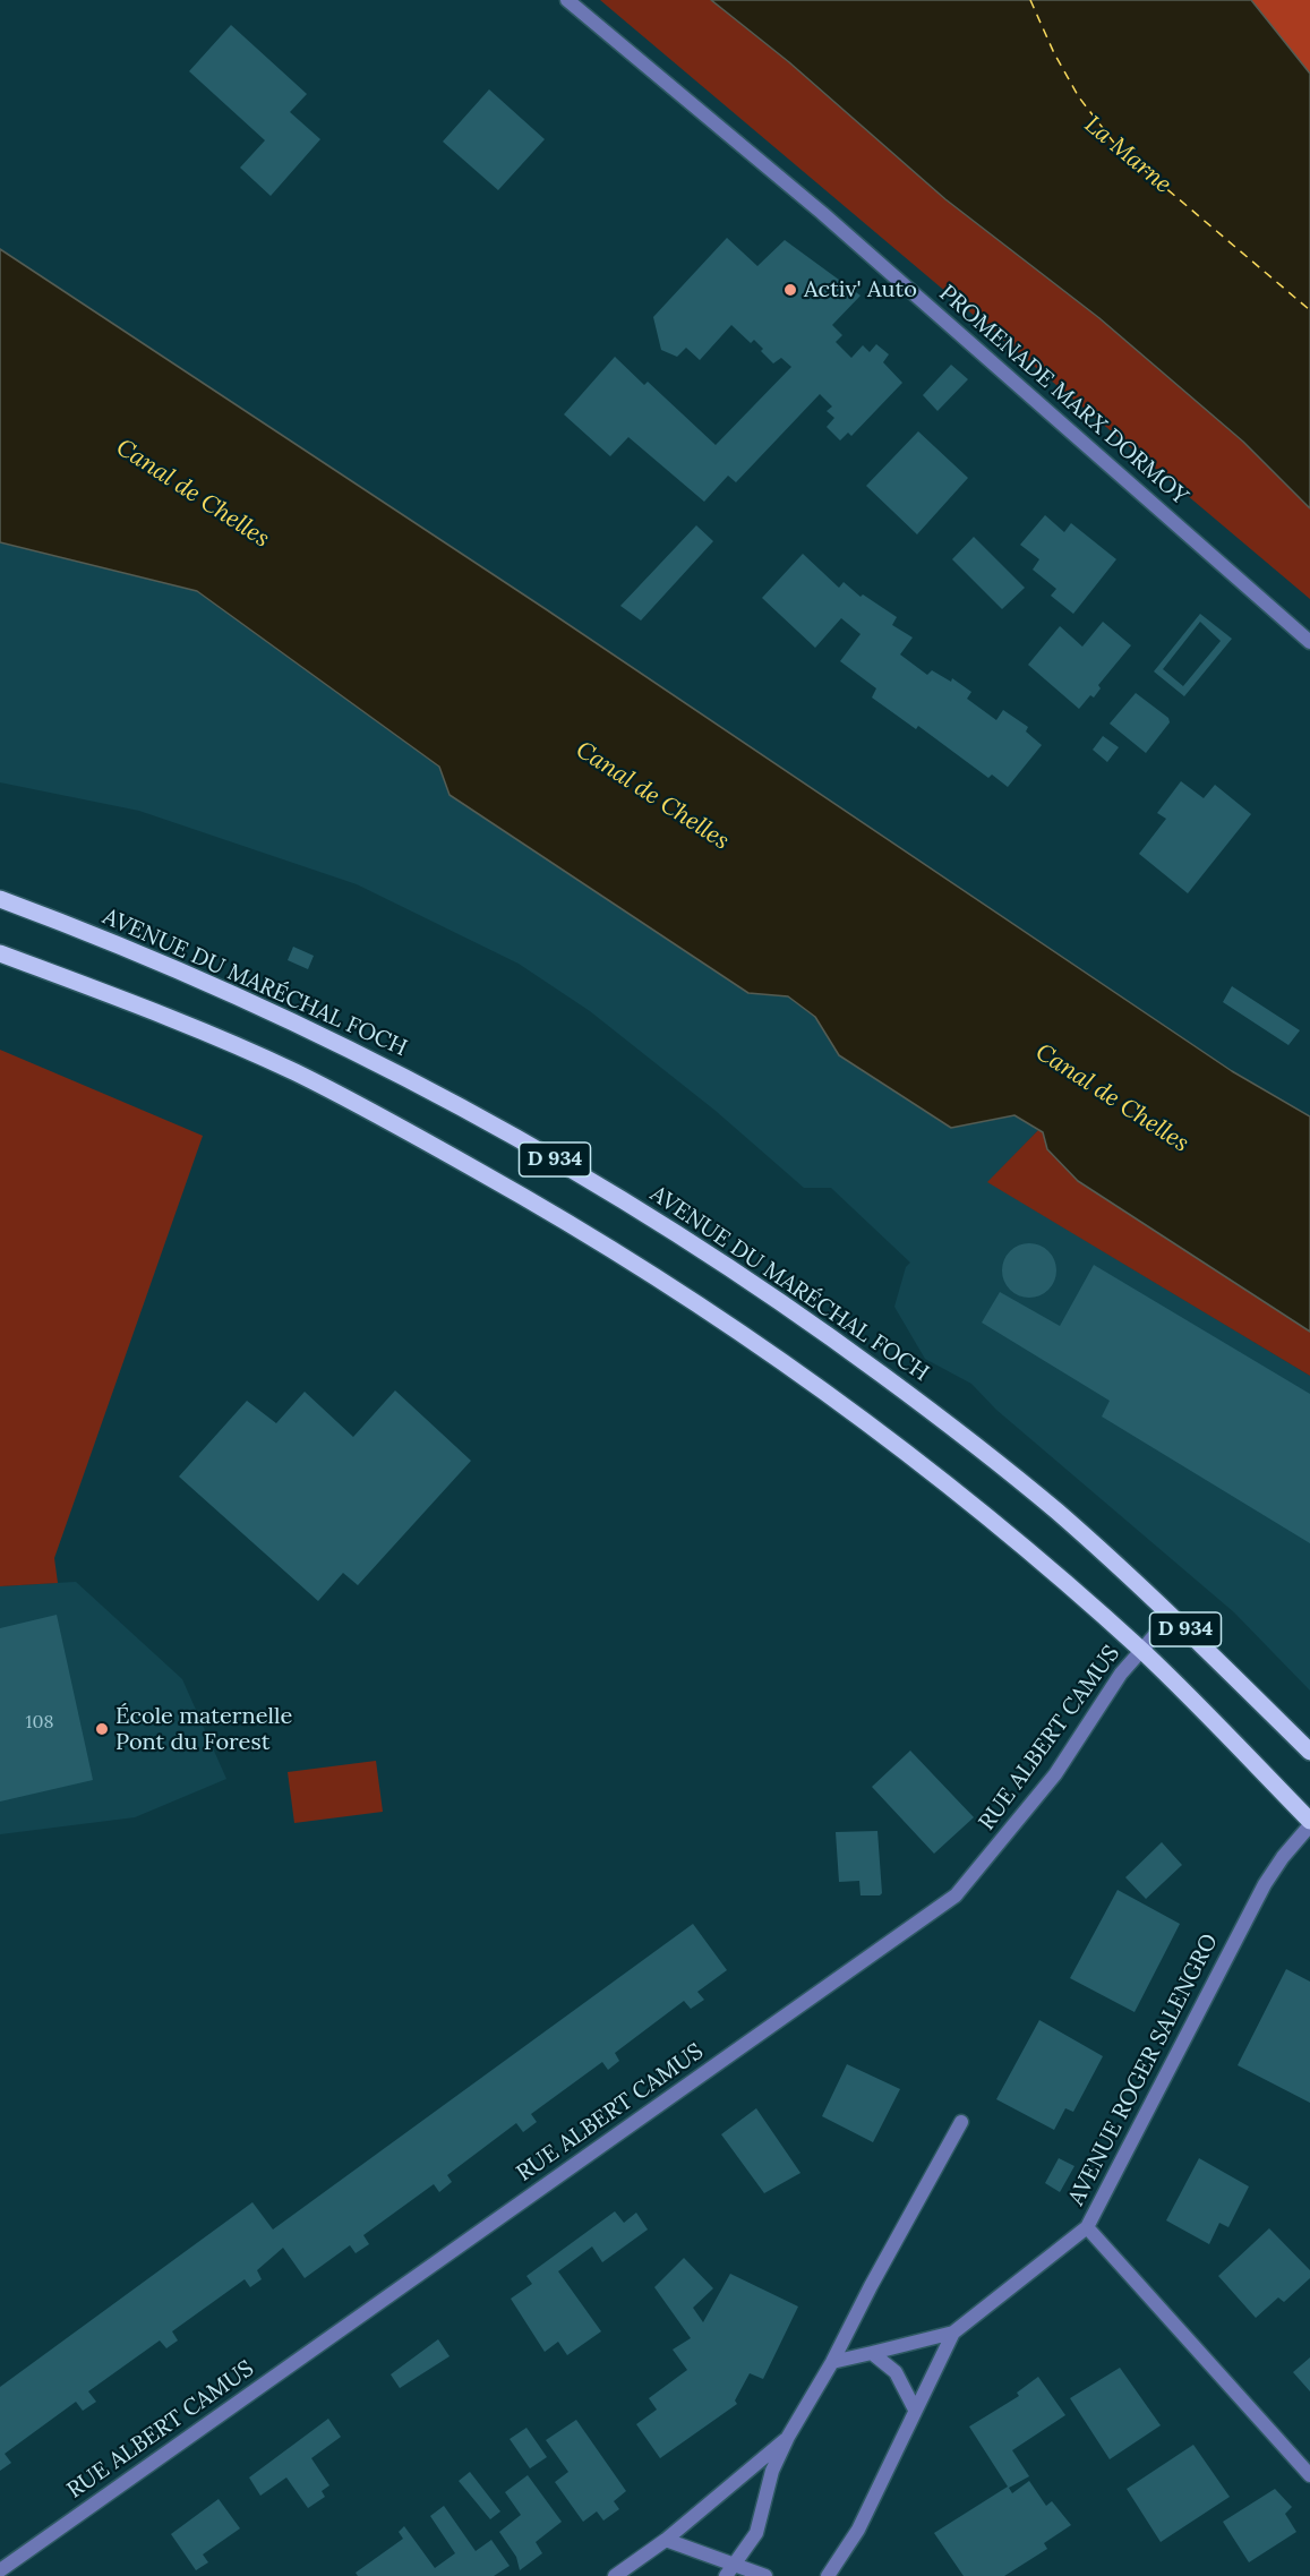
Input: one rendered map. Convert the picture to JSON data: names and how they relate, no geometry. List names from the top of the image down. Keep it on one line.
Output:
{"streets":{"main road":["AVENUE DU MARÉCHAL FOCH","D 934"],"street":["PROMENADE MARX DORMOY","RUE ALBERT CAMUS","AVENUE ROGER SALENGRO"]},"crossings":[["AVENUE DU MARÉCHAL FOCH","D 934"],["AVENUE DU MARÉCHAL FOCH","RUE ALBERT CAMUS"],["D 934","RUE ALBERT CAMUS"],["D 934","AVENUE ROGER SALENGRO"]],"water":["La Marne","Canal de Chelles"],"places":["Activ' Auto","École maternelle Pont du Forest"],"house_numbers":["108"]}
